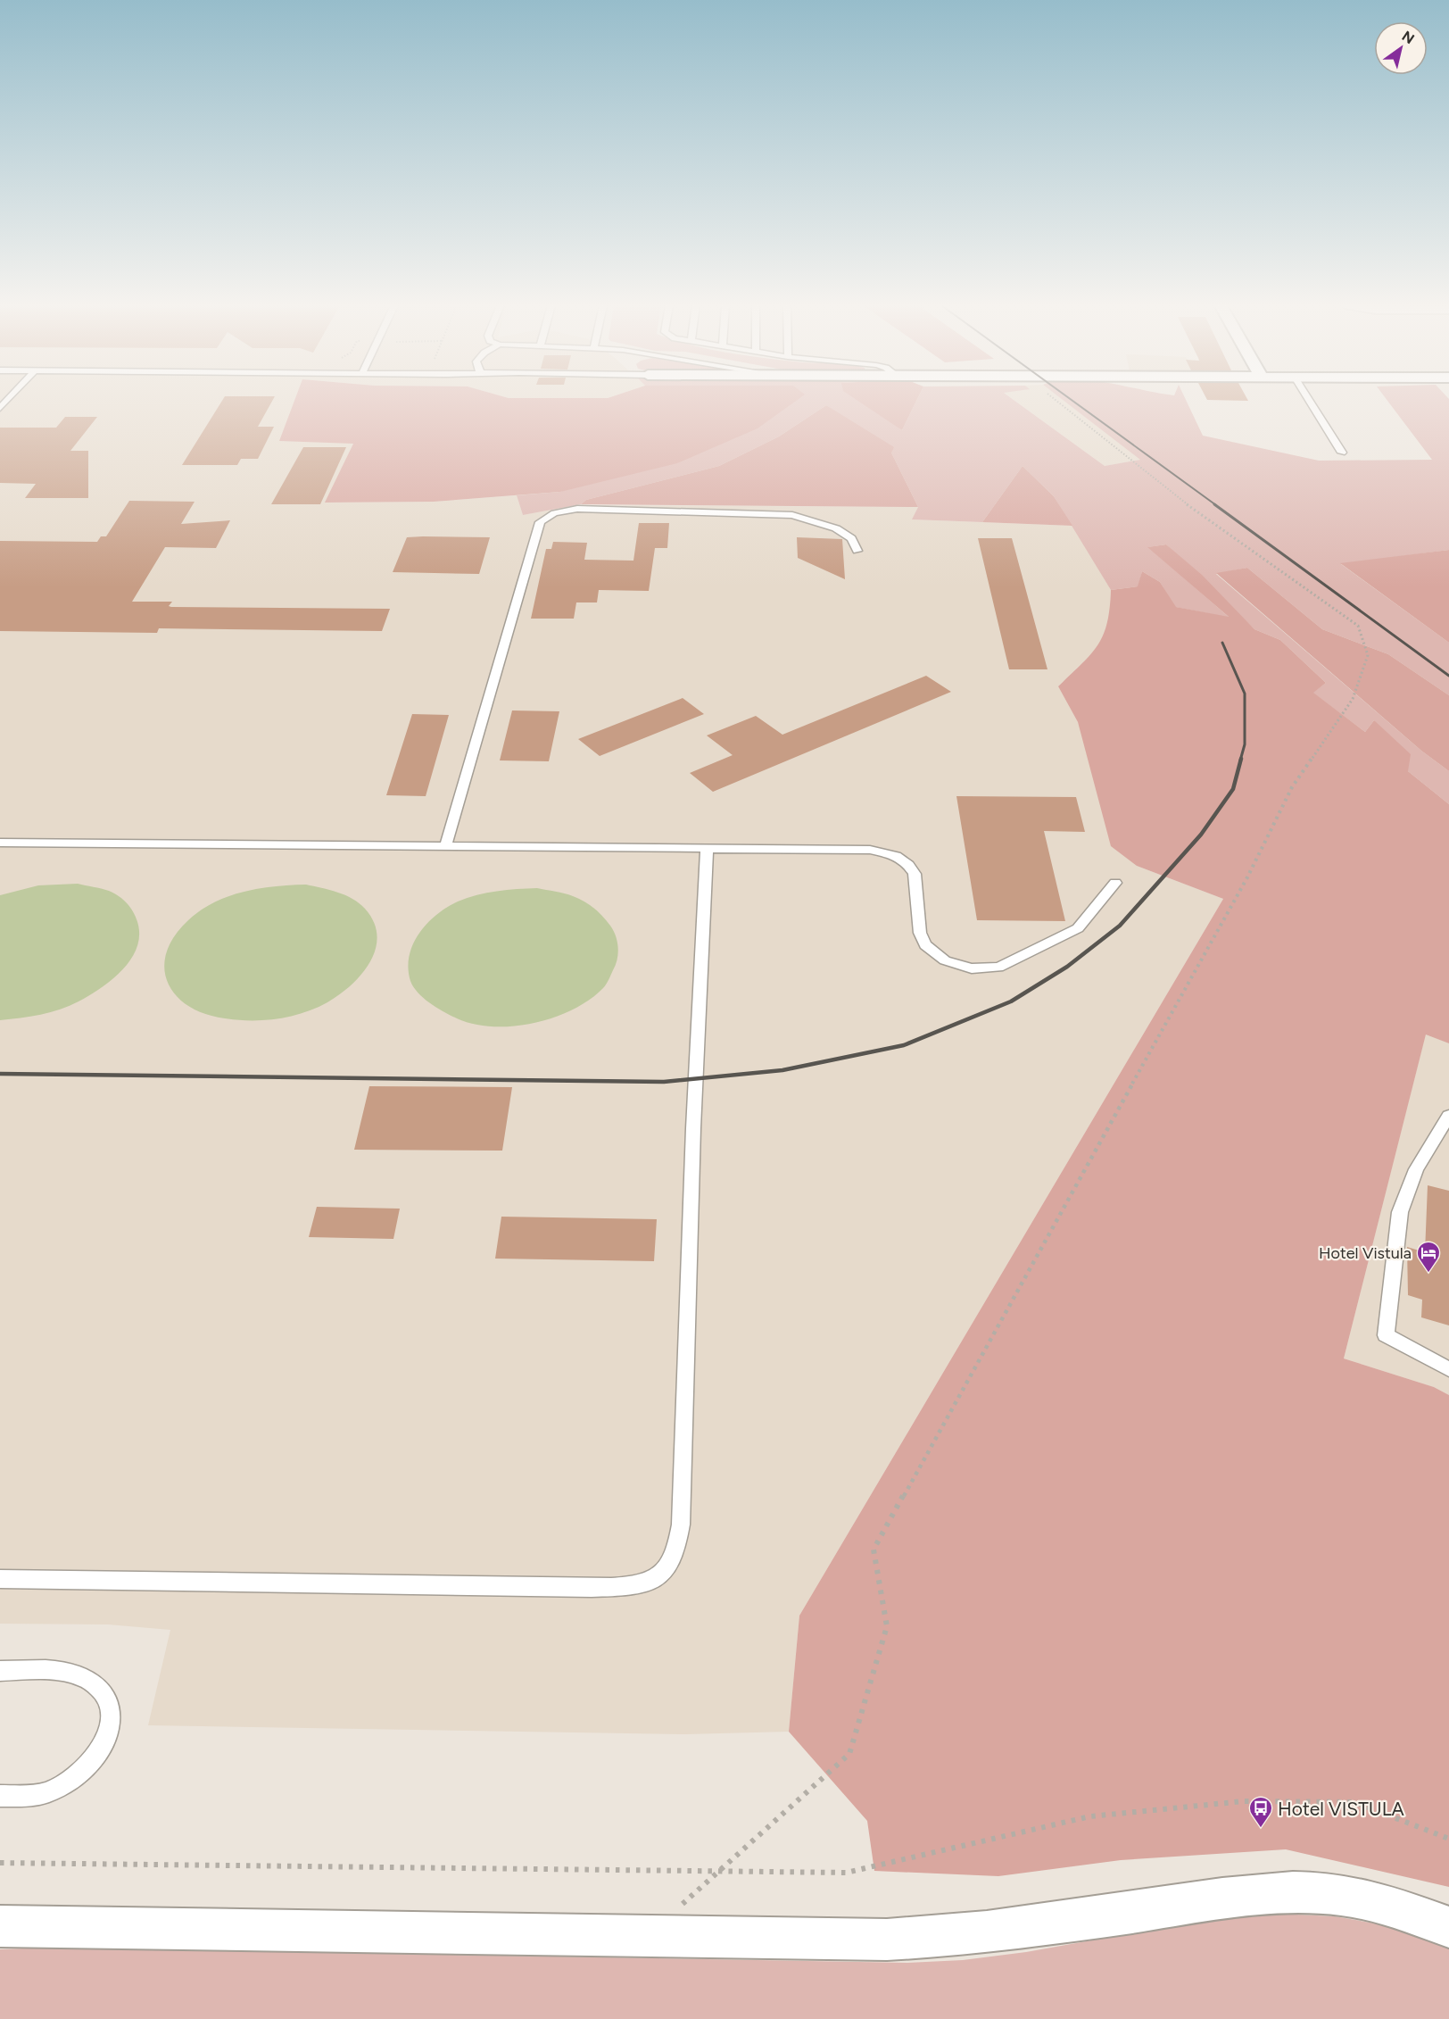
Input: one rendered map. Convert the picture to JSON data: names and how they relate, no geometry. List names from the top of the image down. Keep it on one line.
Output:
{"places":{"hotel":["Hotel Vistula"],"bus stop":["Hotel VISTULA"]},"north":"top right"}
